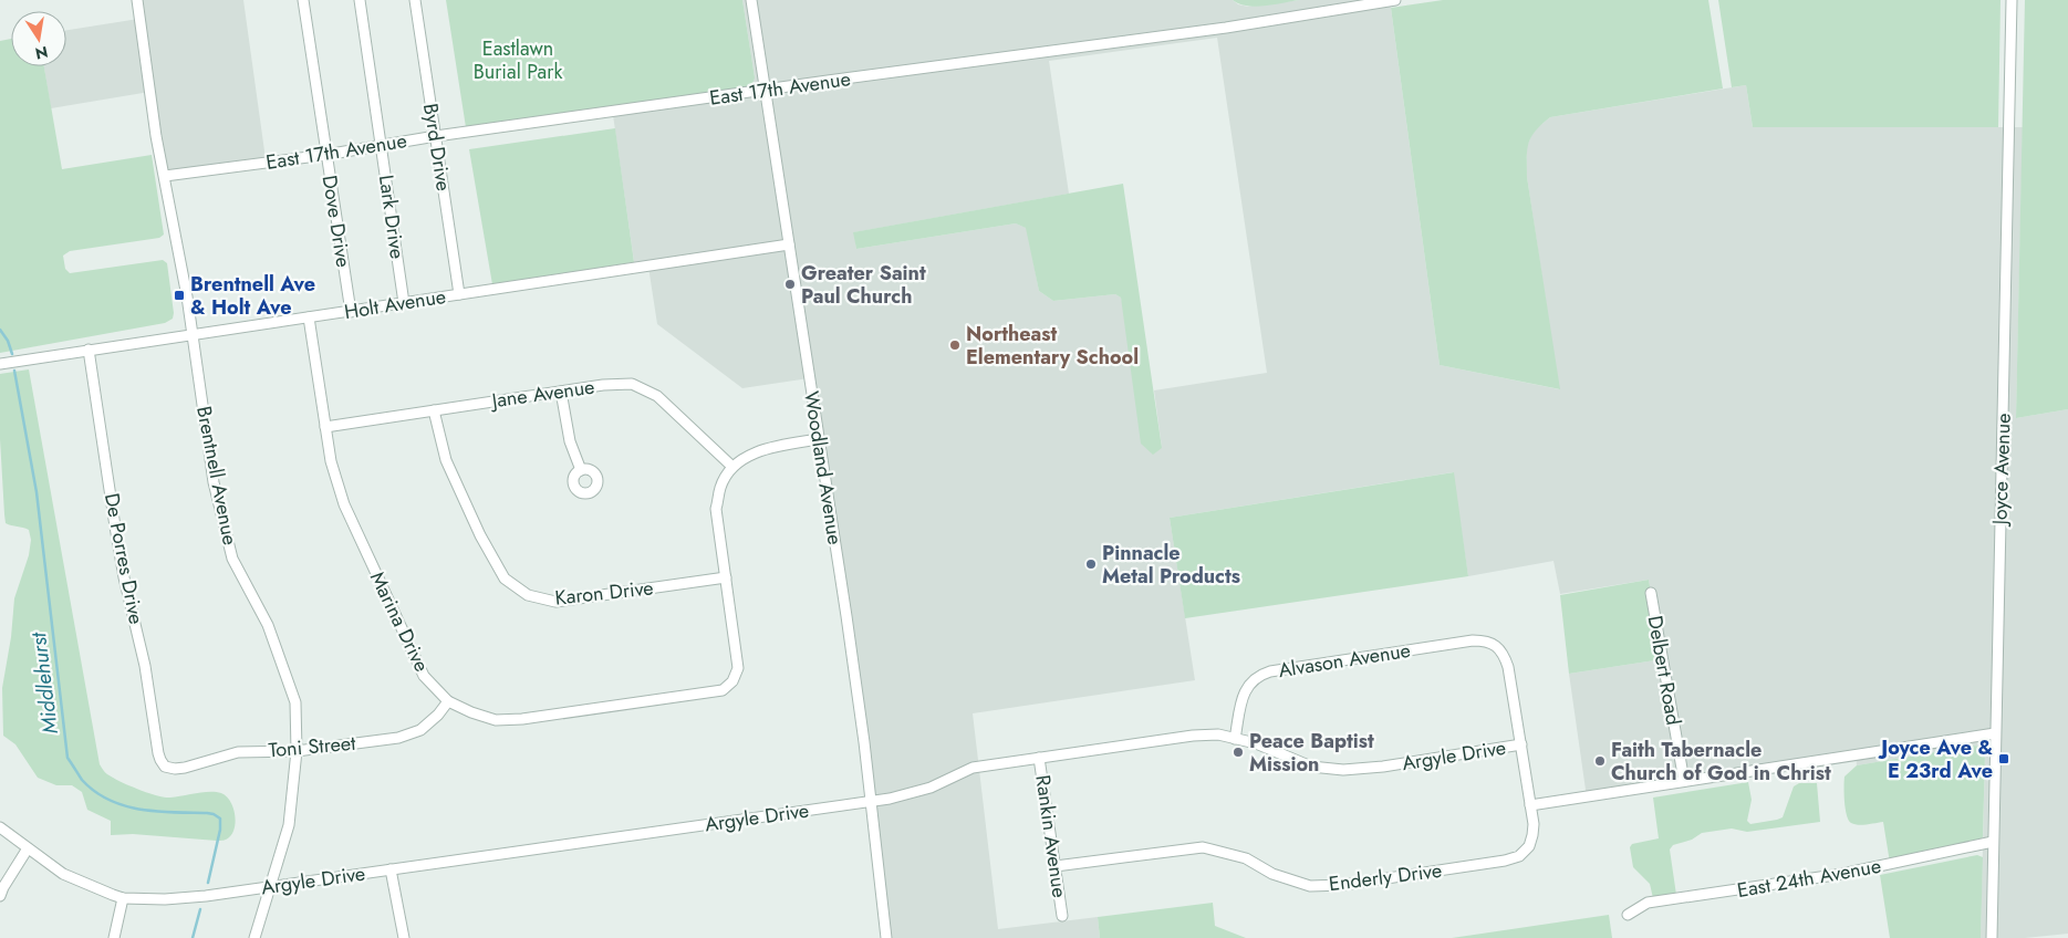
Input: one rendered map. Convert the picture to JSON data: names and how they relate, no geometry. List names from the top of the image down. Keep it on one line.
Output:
{"streets":{"street":["East 17th Avenue","Byrd Drive","Lark Drive","Dove Drive","Holt Avenue","Jane Avenue","Woodland Avenue","Joyce Avenue","Brentnell Avenue","De Porres Drive","Karon Drive","Marina Drive","Alvason Avenue","Delbert Road","Toni Street","Argyle Drive","Rankin Avenue","Enderly Drive","East 24th Avenue"]},"crossings":[["East 17th Avenue","Byrd Drive"],["East 17th Avenue","Lark Drive"],["East 17th Avenue","Dove Drive"],["East 17th Avenue","Woodland Avenue"],["East 17th Avenue","Brentnell Avenue"],["Byrd Drive","Holt Avenue"],["Lark Drive","Holt Avenue"],["Dove Drive","Holt Avenue"],["Holt Avenue","Woodland Avenue"],["Holt Avenue","Brentnell Avenue"],["Holt Avenue","De Porres Drive"],["Holt Avenue","Marina Drive"],["Jane Avenue","Karon Drive"],["Jane Avenue","Marina Drive"],["Woodland Avenue","Argyle Drive"],["Joyce Avenue","East 24th Avenue"],["Brentnell Avenue","Toni Street"],["Brentnell Avenue","Argyle Drive"],["De Porres Drive","Toni Street"],["Karon Drive","Marina Drive"],["Marina Drive","Toni Street"],["Alvason Avenue","Argyle Drive"],["Argyle Drive","Rankin Avenue"],["Rankin Avenue","Enderly Drive"]],"water":["Middlehurst"],"parks":["Eastlawn Burial Park"],"places":{"other":["Greater Saint Paul Church","Northeast Elementary School","Pinnacle Metal Products","Peace Baptist Mission","Faith Tabernacle Church of God in Christ"],"transit":["Brentnell Ave & Holt Ave","Joyce Ave & E 23rd Ave"]},"north":"bottom"}
